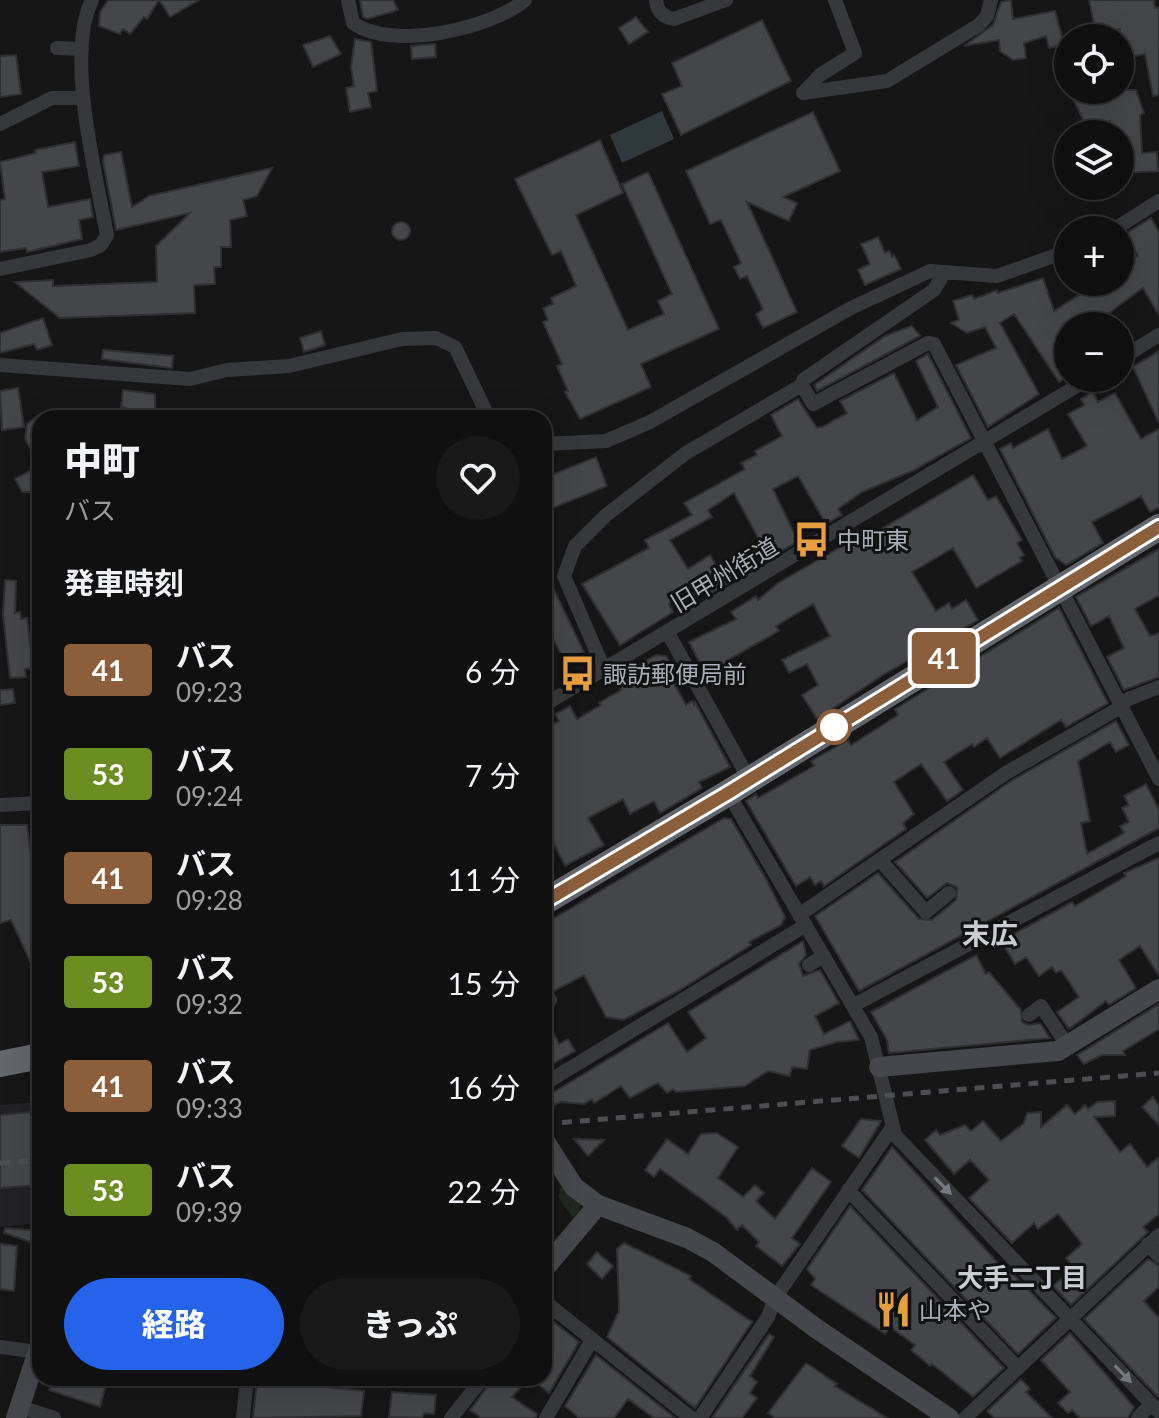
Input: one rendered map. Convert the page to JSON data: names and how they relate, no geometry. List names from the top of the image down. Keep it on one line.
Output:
{"streets":{"street":["旧甲州街道"]},"districts":["末広","大手二丁目"],"places":{"bus stop":["中町東","諏訪郵便局前"],"restaurant":["山本や"]},"lines":["bus line 41"],"page":{"on_map":"41","map_buttons":["+","−"],"heading":[["中町","バス"],"発車時刻"],"list":[{"mark":"41","name":"バス","note":"09:23","value":"6 分"},{"mark":"53","name":"バス","note":"09:24","value":"7 分"},{"mark":"41","name":"バス","note":"09:28","value":"11 分"},{"mark":"53","name":"バス","note":"09:32","value":"15 分"},{"mark":"41","name":"バス","note":"09:33","value":"16 分"},{"mark":"53","name":"バス","note":"09:39","value":"22 分"}],"buttons":["経路","きっぷ"]}}
